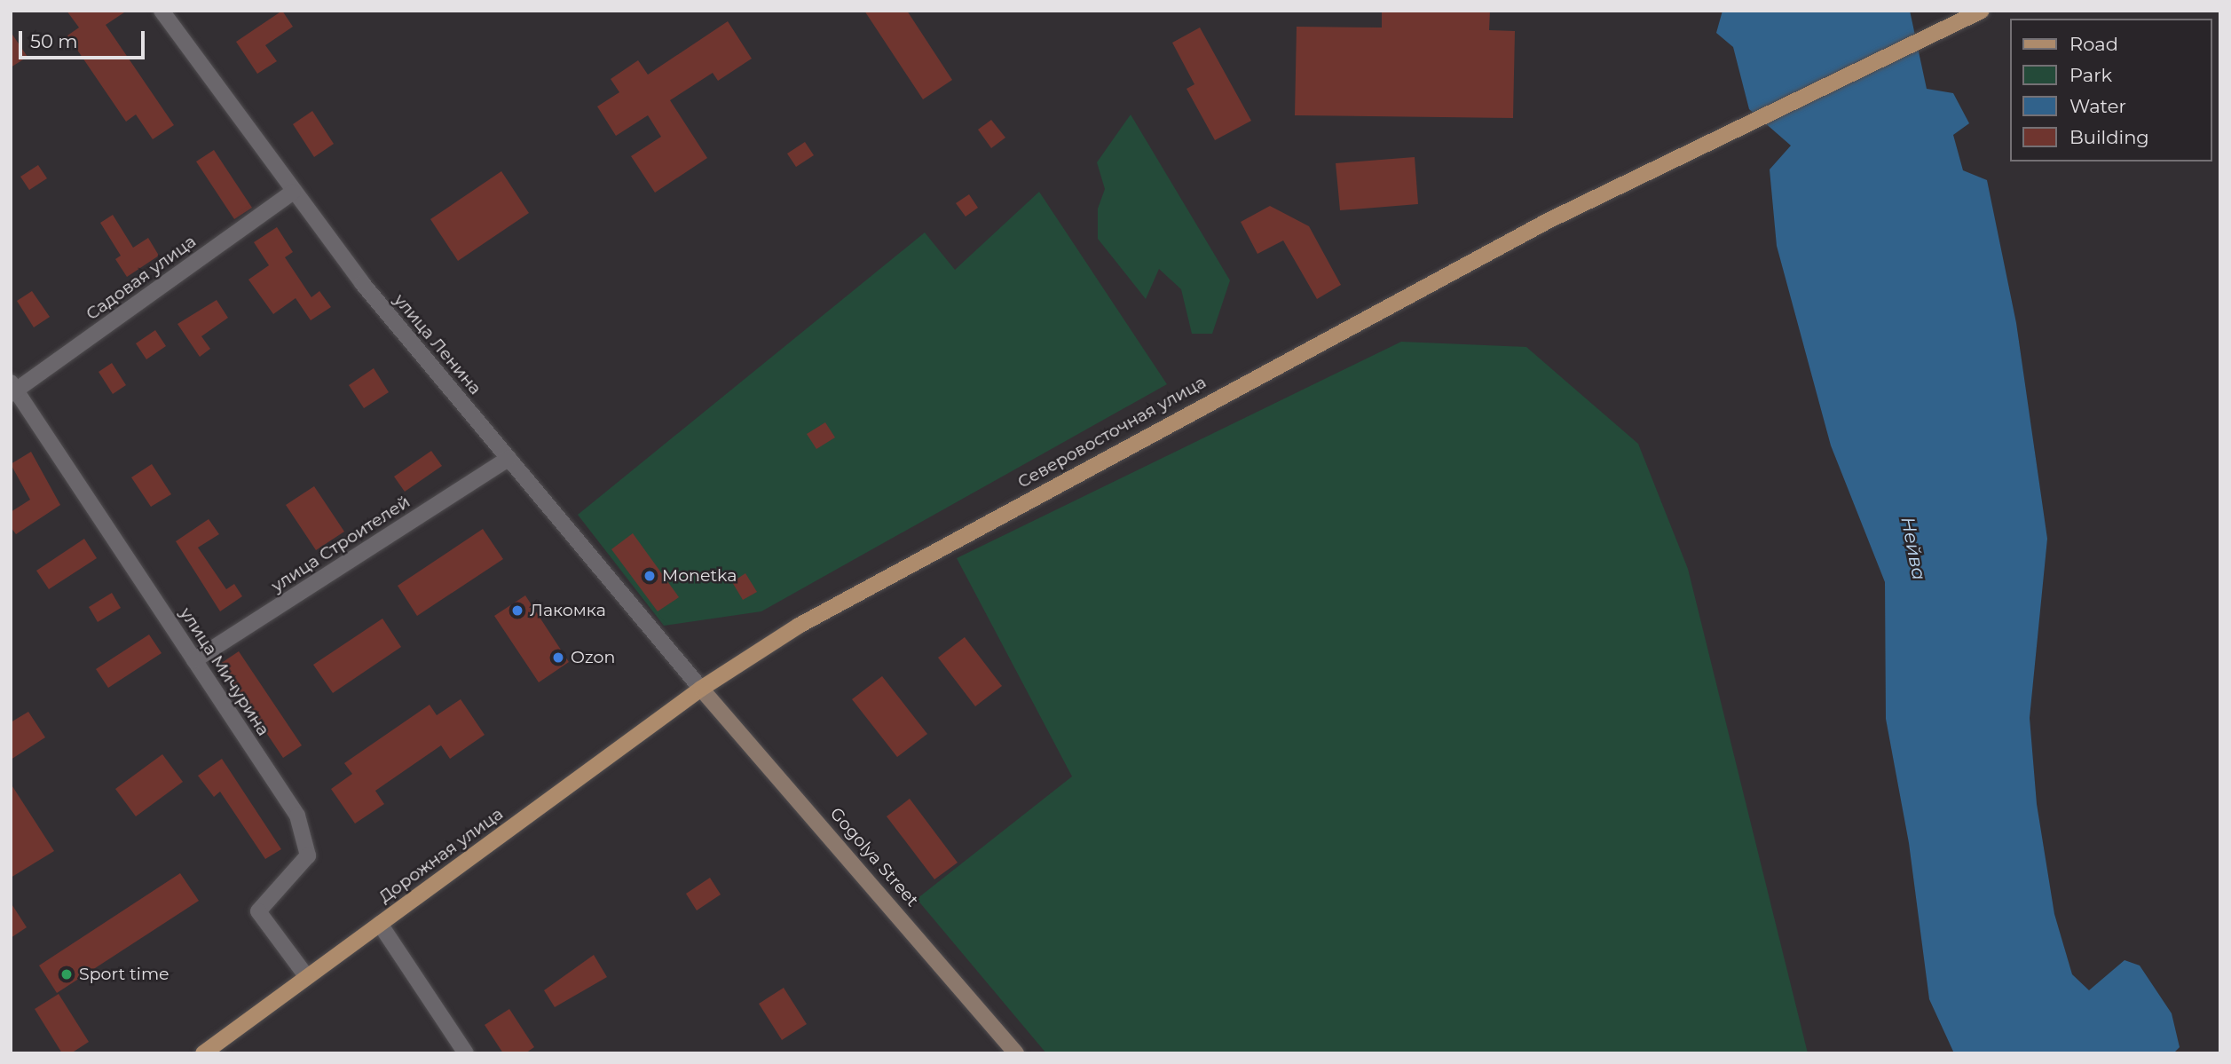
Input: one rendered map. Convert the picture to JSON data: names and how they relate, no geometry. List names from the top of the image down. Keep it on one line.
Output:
{"streets":{"main road":["Северовосточная улица","Дорожная улица"],"street":["Садовая улица","улица Ленина","улица Строителей","улица Мичурина","Gogolya Street"]},"crossings":[["Садовая улица","улица Ленина"],["Садовая улица","улица Мичурина"],["улица Ленина","Северовосточная улица"],["улица Ленина","улица Строителей"],["улица Ленина","Дорожная улица"],["улица Ленина","Gogolya Street"],["Северовосточная улица","Дорожная улица"],["Северовосточная улица","Gogolya Street"],["улица Строителей","улица Мичурина"],["улица Мичурина","Дорожная улица"],["Дорожная улица","Gogolya Street"]],"water":["Нейва"],"places":["Monetka","Лакомка","Ozon","Sport time"],"legend":["Road","Park","Water","Building"],"scale_bar":"50 m"}
